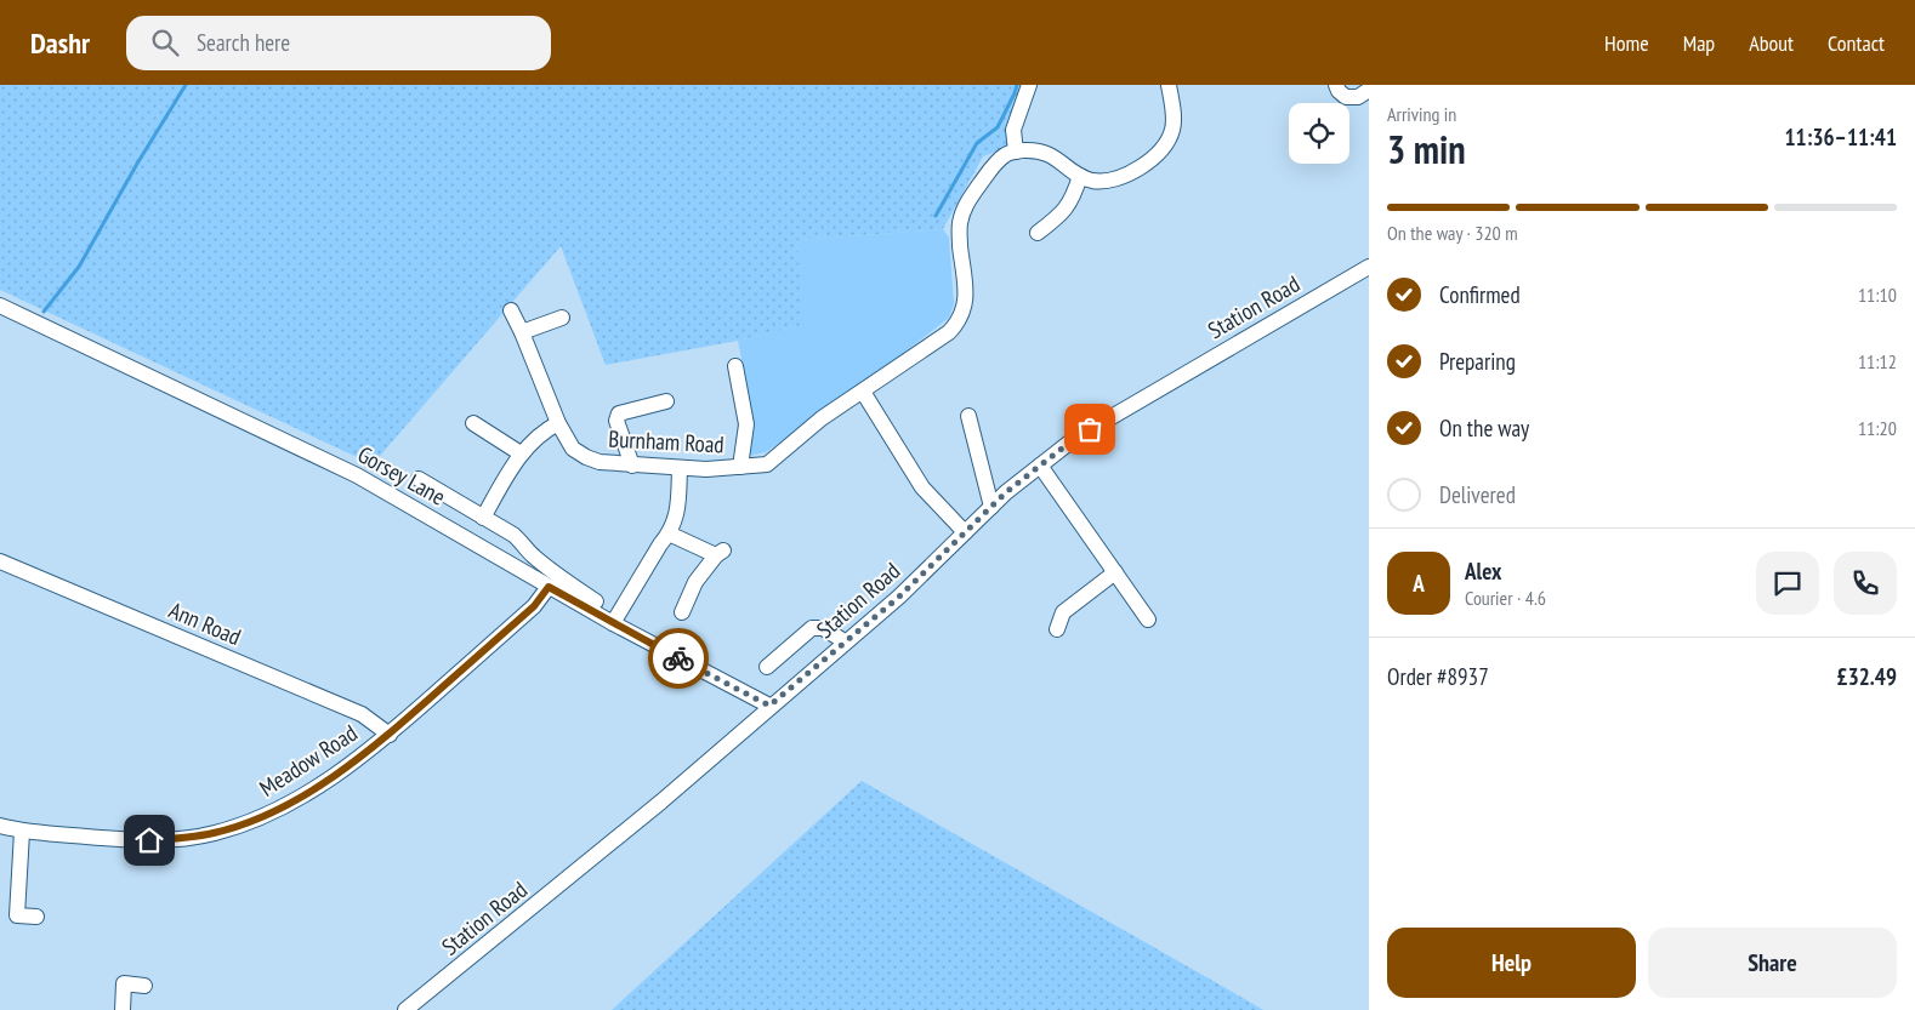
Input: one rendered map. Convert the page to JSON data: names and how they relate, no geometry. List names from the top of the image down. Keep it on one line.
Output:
{"streets":{"street":["Station Road","Burnham Road","Gorsey Lane","Ann Road","Meadow Road"]},"crossings":[["Station Road","Gorsey Lane"],["Gorsey Lane","Meadow Road"],["Ann Road","Meadow Road"]],"page":{"header":"Dashr","search":"Search here","nav":["Home","Map","About","Contact"],"heading":["3 min","Arriving in","11:36–11:41"],"panel":["Alex","Courier · 4.6","Order #8937","£32.49"],"bar":"On the way · 320 m","list":[["Confirmed","11:10"],["Preparing","11:12"],["On the way","11:20"],"Delivered"],"round":"A","buttons":["Help","Share"]}}
